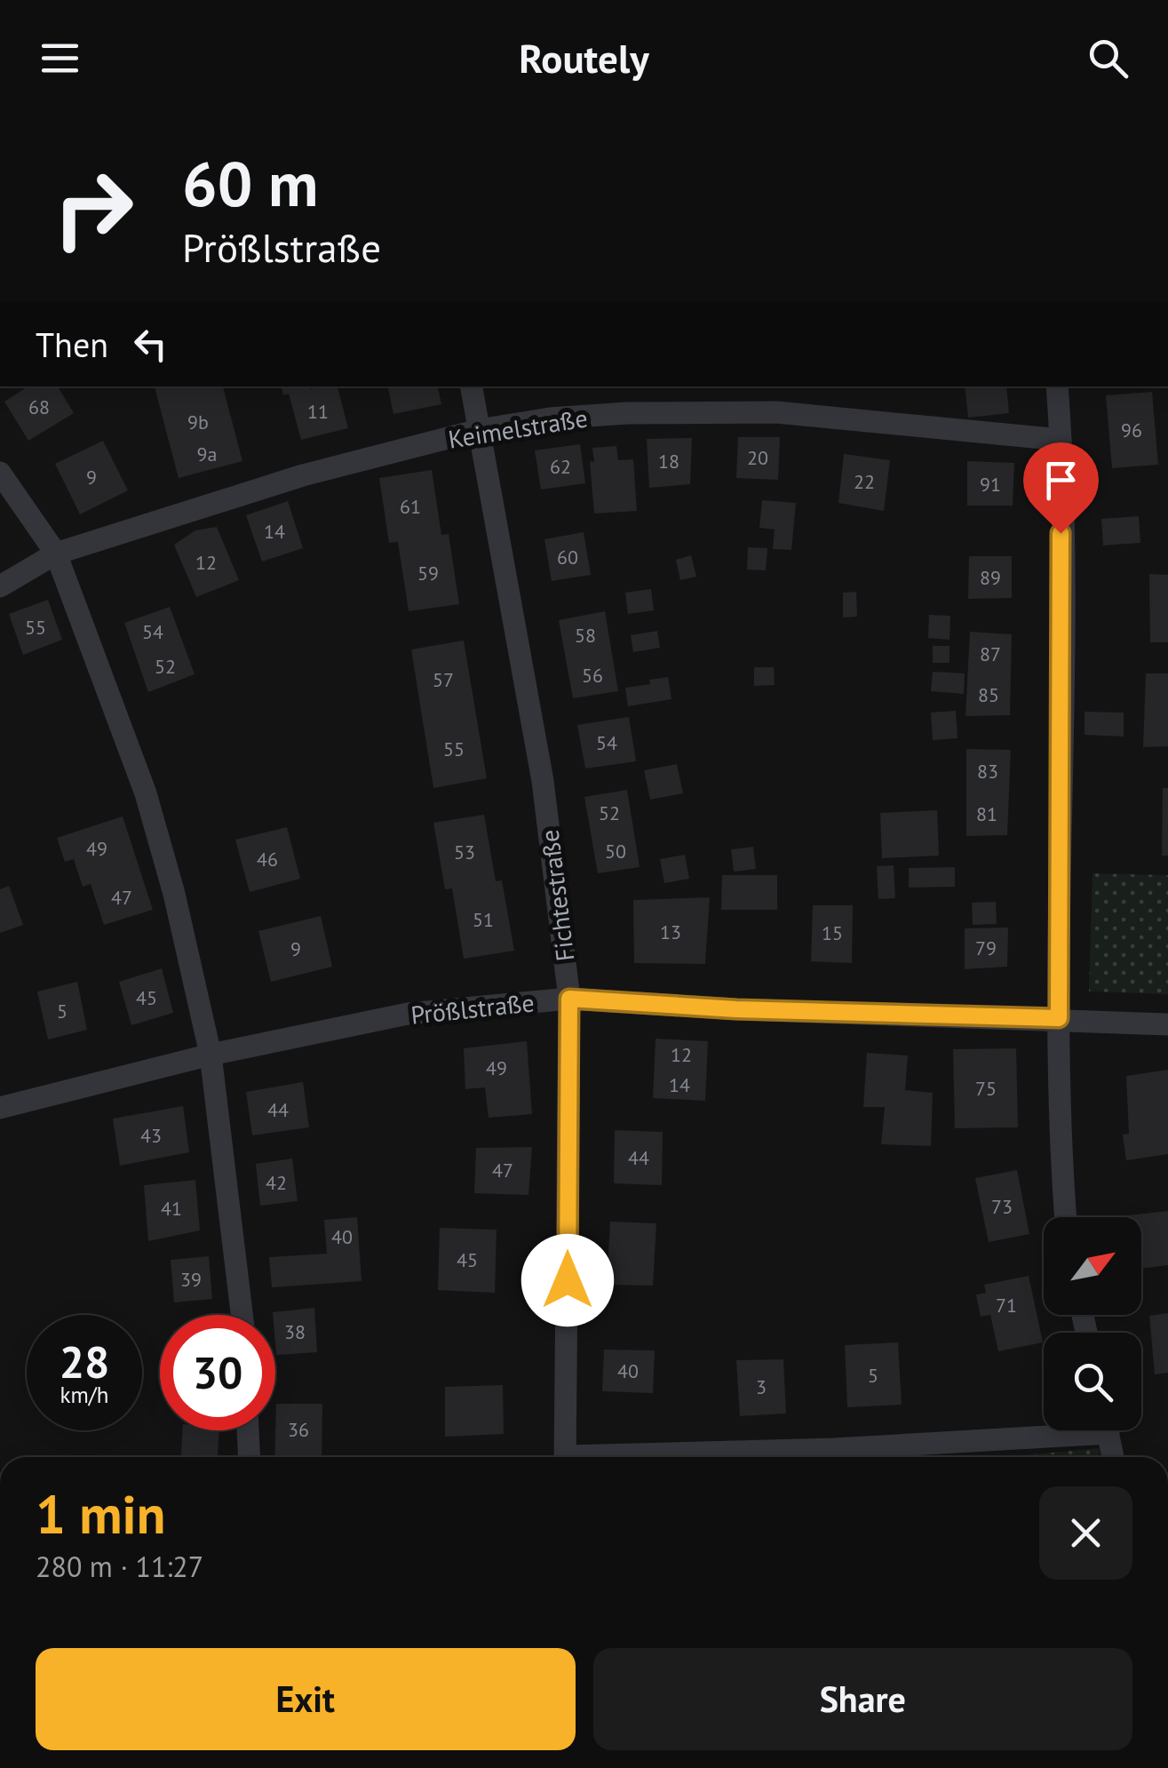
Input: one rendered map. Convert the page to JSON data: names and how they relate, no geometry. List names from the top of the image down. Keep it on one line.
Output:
{"streets":{"street":["Keimelstraße","Fichtestraße","Prößlstraße"]},"crossings":[["Keimelstraße","Fichtestraße"],["Fichtestraße","Prößlstraße"]],"house_numbers":["68","11","9b","96","9a","20","18","62","9","22","91","61","14","60","12","59","89","55","54","58","87","52","56","57","85","54","55","83","52","81","49","50","53","46","47","51","13","15","79","9","45","5","12","49","14","75","44","43","44","47","42","73","41","40","45","39","71","38","40","5","3","36"],"north":"top right","page":{"header":"Routely","turn":["60 m","Prößlstraße"],"then":"Then","speed":"28 km/h","limit":"30","heading":["1 min","280 m · 11:27"],"buttons":["Exit","Share"]}}
